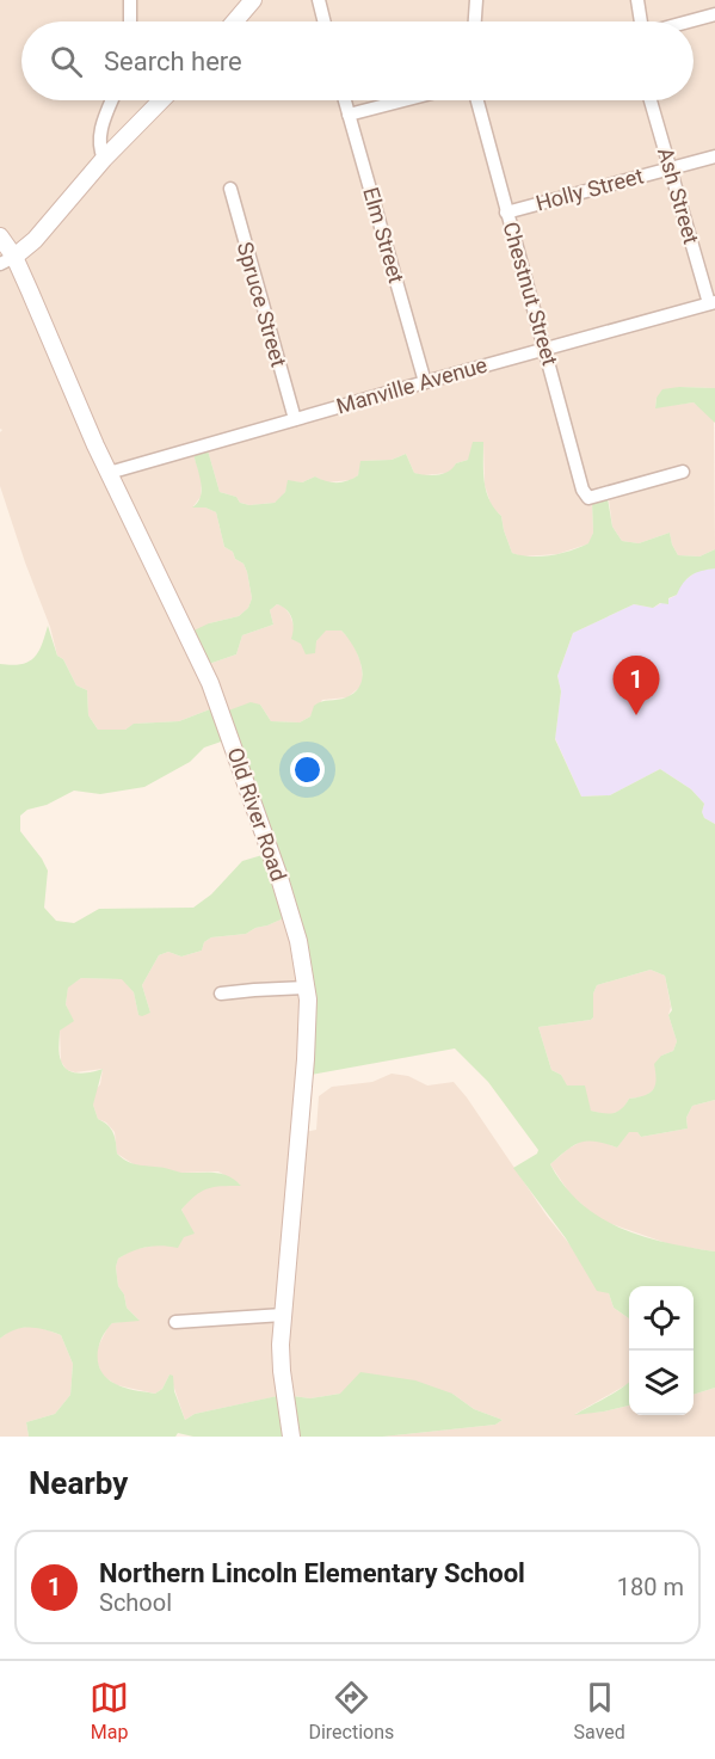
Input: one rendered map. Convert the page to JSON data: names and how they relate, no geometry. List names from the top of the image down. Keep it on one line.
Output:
{"streets":{"main road":["Old River Road"],"street":["Holly Street","Ash Street","Elm Street","Chestnut Street","Spruce Street","Manville Avenue"]},"crossings":[["Holly Street","Ash Street"],["Holly Street","Chestnut Street"],["Ash Street","Manville Avenue"],["Elm Street","Manville Avenue"],["Chestnut Street","Manville Avenue"],["Spruce Street","Manville Avenue"],["Manville Avenue","Old River Road"]],"page":{"search":"Search here","pins":"1","heading":"Nearby","list":[{"mark":"1","name":"Northern Lincoln Elementary School","note":"School","value":"180 m"}],"nav":["Map","Directions","Saved"]}}
